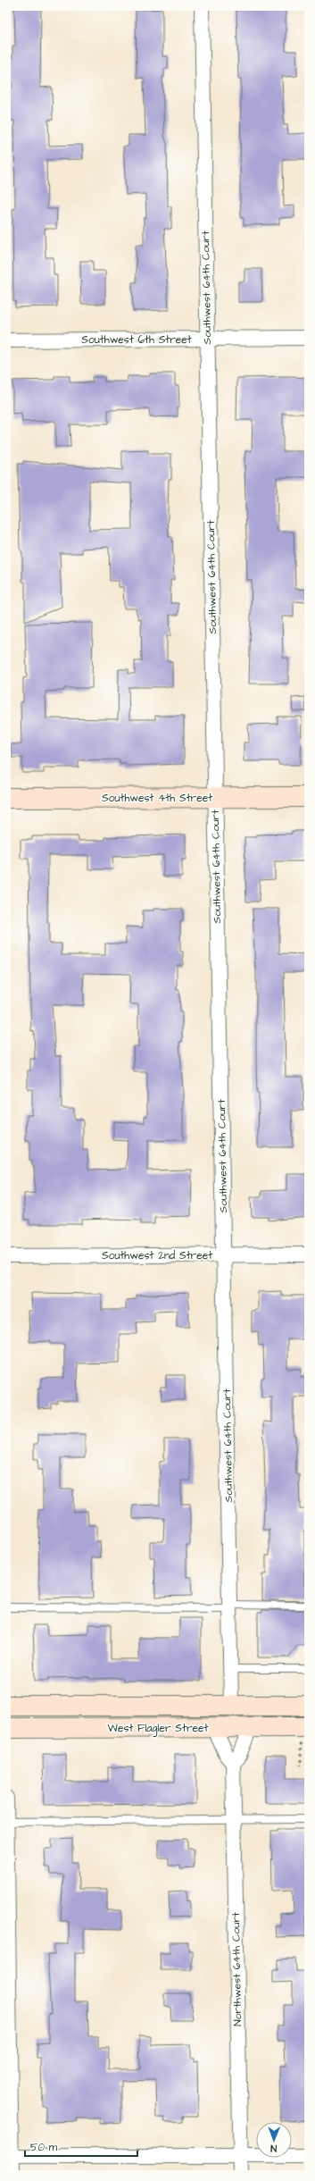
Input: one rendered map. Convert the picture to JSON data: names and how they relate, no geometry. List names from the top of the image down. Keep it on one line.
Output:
{"streets":{"main road":["Southwest 4th Street","West Flagler Street"],"street":["Southwest 64th Court","Southwest 6th Street","Southwest 2nd Street","Northwest 64th Court"]},"crossings":[["Southwest 64th Court","Southwest 6th Street"],["Southwest 64th Court","Southwest 4th Street"],["Southwest 64th Court","Southwest 2nd Street"],["Southwest 64th Court","West Flagler Street"]],"scale_bar":"50 m","north":"bottom"}
